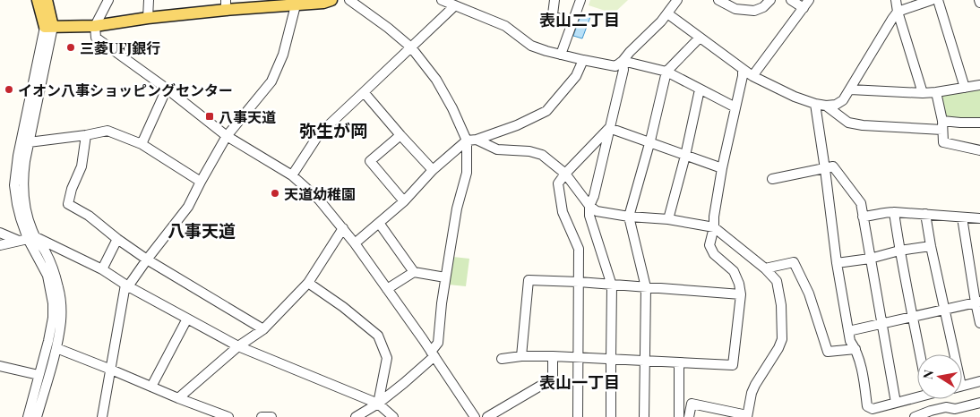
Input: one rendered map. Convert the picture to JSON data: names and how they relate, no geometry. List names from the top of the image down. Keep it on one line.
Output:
{"districts":["表山二丁目","弥生が岡","八事天道","表山一丁目"],"places":{"other":["三菱UFJ銀行","イオン八事ショッピングセンター","天道幼稚園"],"transit":["八事天道"]},"north":"left"}
